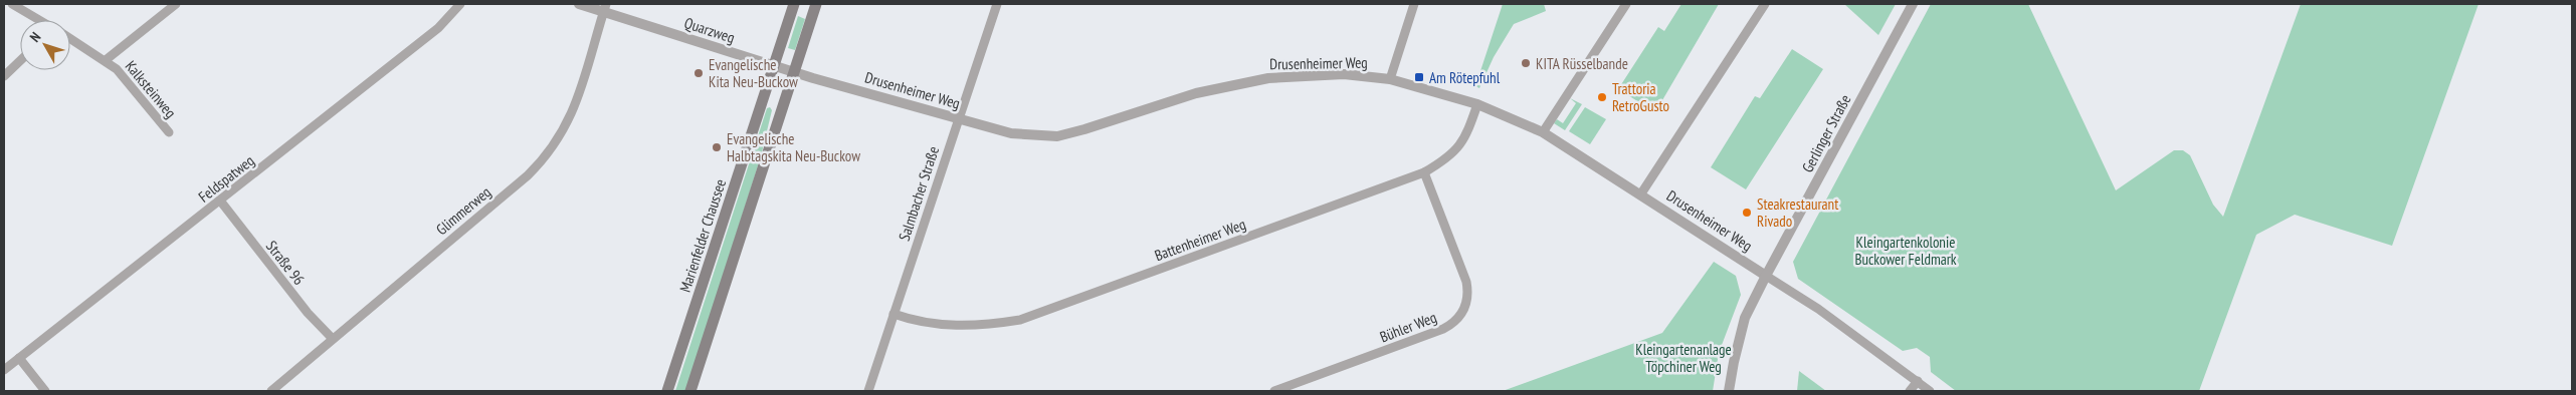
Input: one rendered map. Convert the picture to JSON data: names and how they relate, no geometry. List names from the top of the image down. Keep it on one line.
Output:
{"streets":{"main road":["Marienfelder Chaussee"],"street":["Quarzweg","Drusenheimer Weg","Kalksteinweg","Gerlinger Straße","Feldspatweg","Salmbacher Straße","Glimmerweg","Battenheimer Weg","Straße 96","Bühler Weg"]},"crossings":[["Quarzweg","Drusenheimer Weg"],["Quarzweg","Glimmerweg"],["Quarzweg","Marienfelder Chaussee"],["Drusenheimer Weg","Gerlinger Straße"],["Drusenheimer Weg","Salmbacher Straße"],["Drusenheimer Weg","Marienfelder Chaussee"],["Drusenheimer Weg","Battenheimer Weg"],["Feldspatweg","Straße 96"],["Salmbacher Straße","Battenheimer Weg"],["Glimmerweg","Straße 96"],["Battenheimer Weg","Bühler Weg"]],"parks":["Kleingartenkolonie Buckower Feldmark","Kleingartenanlage Töpchiner Weg"],"places":{"other":["KITA Rüsselbande","Evangelische Kita Neu-Buckow","Trattoria RetroGusto","Evangelische Halbtagskita Neu-Buckow","Steakrestaurant Rivado"],"transit":["Am Rötepfuhl"]},"north":"top left"}
